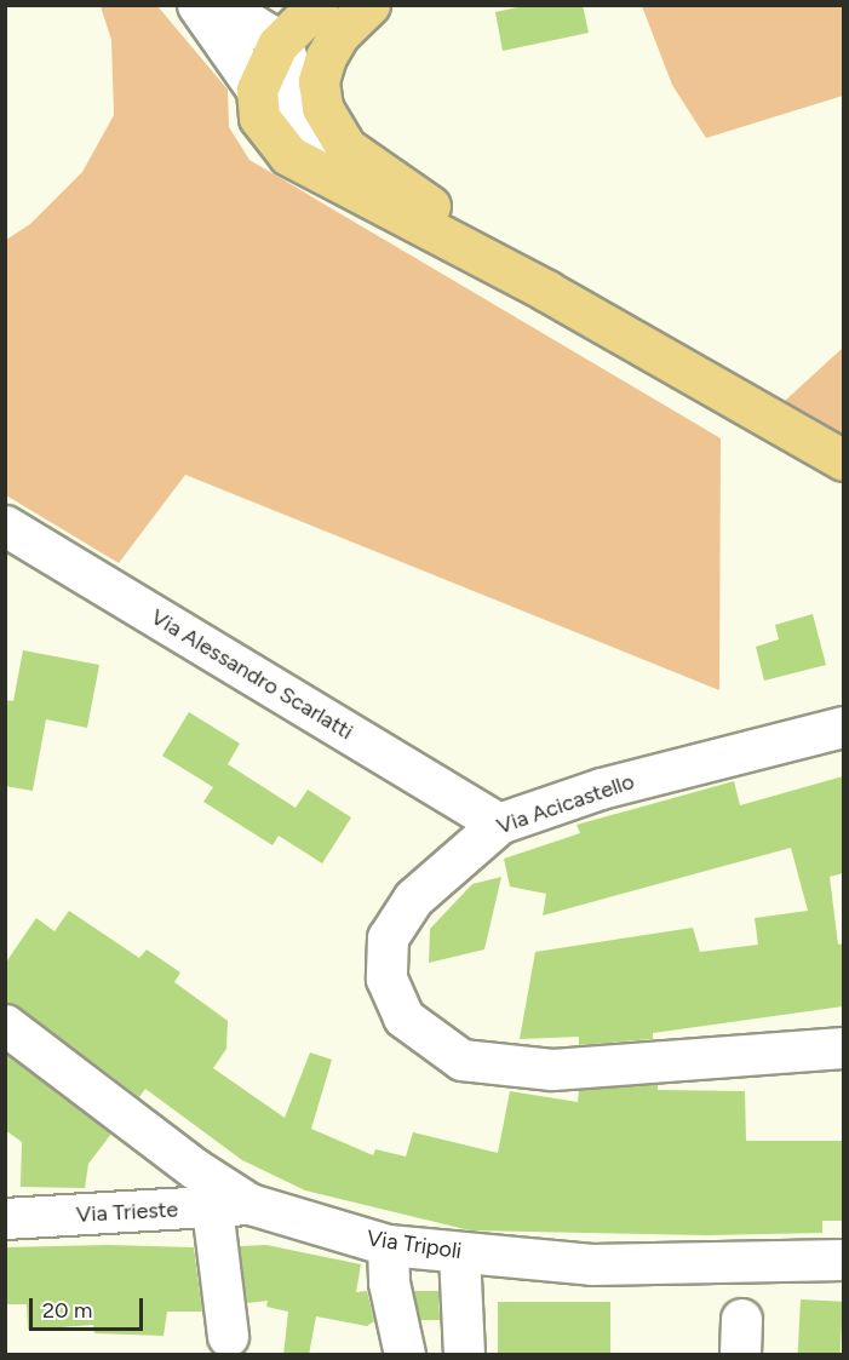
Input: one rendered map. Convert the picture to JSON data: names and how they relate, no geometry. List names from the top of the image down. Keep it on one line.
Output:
{"streets":{"street":["Via Alessandro Scarlatti","Via Acicastello","Via Trieste","Via Tripoli"]},"crossings":[["Via Alessandro Scarlatti","Via Acicastello"],["Via Trieste","Via Tripoli"]],"scale_bar":"20 m"}
